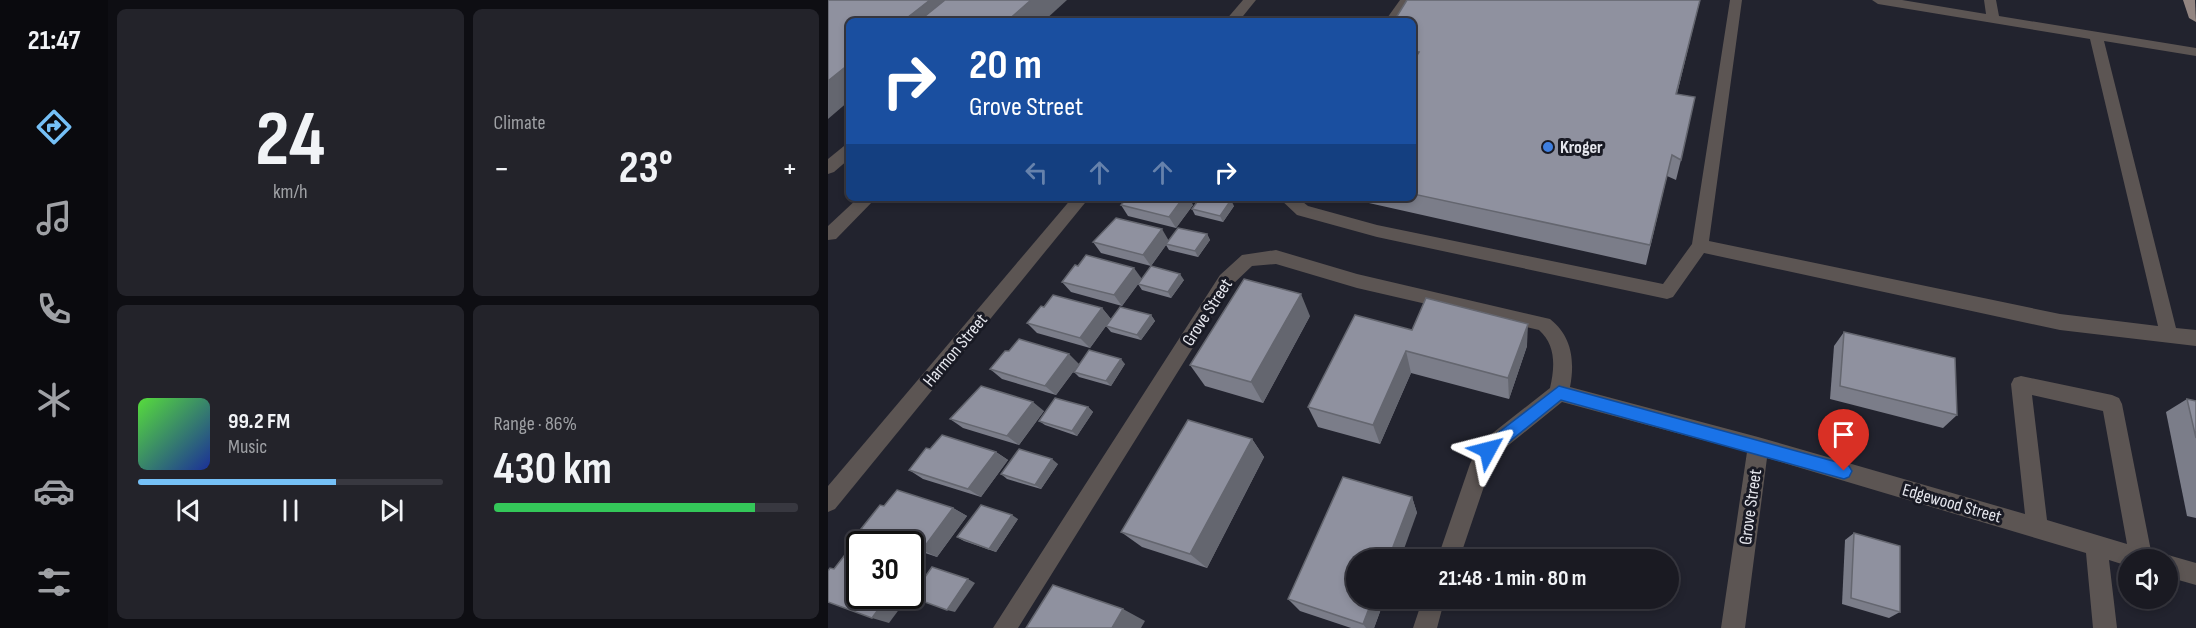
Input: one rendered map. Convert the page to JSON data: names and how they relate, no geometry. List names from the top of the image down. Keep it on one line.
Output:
{"streets":{"street":["Grove Street","Harmon Street","Edgewood Street"]},"crossings":[["Grove Street","Edgewood Street"]],"places":["Kroger"],"page":{"tabs":"21:47","tile":[["24","km/h"],"Climate",["Range · 86%","430 km"]],"turn":["20 m","Grove Street"],"heat":["−","23°","+"],"song":["99.2 FM","Music"],"limit":"30","trip":"21:48 · 1 min · 80 m"}}
